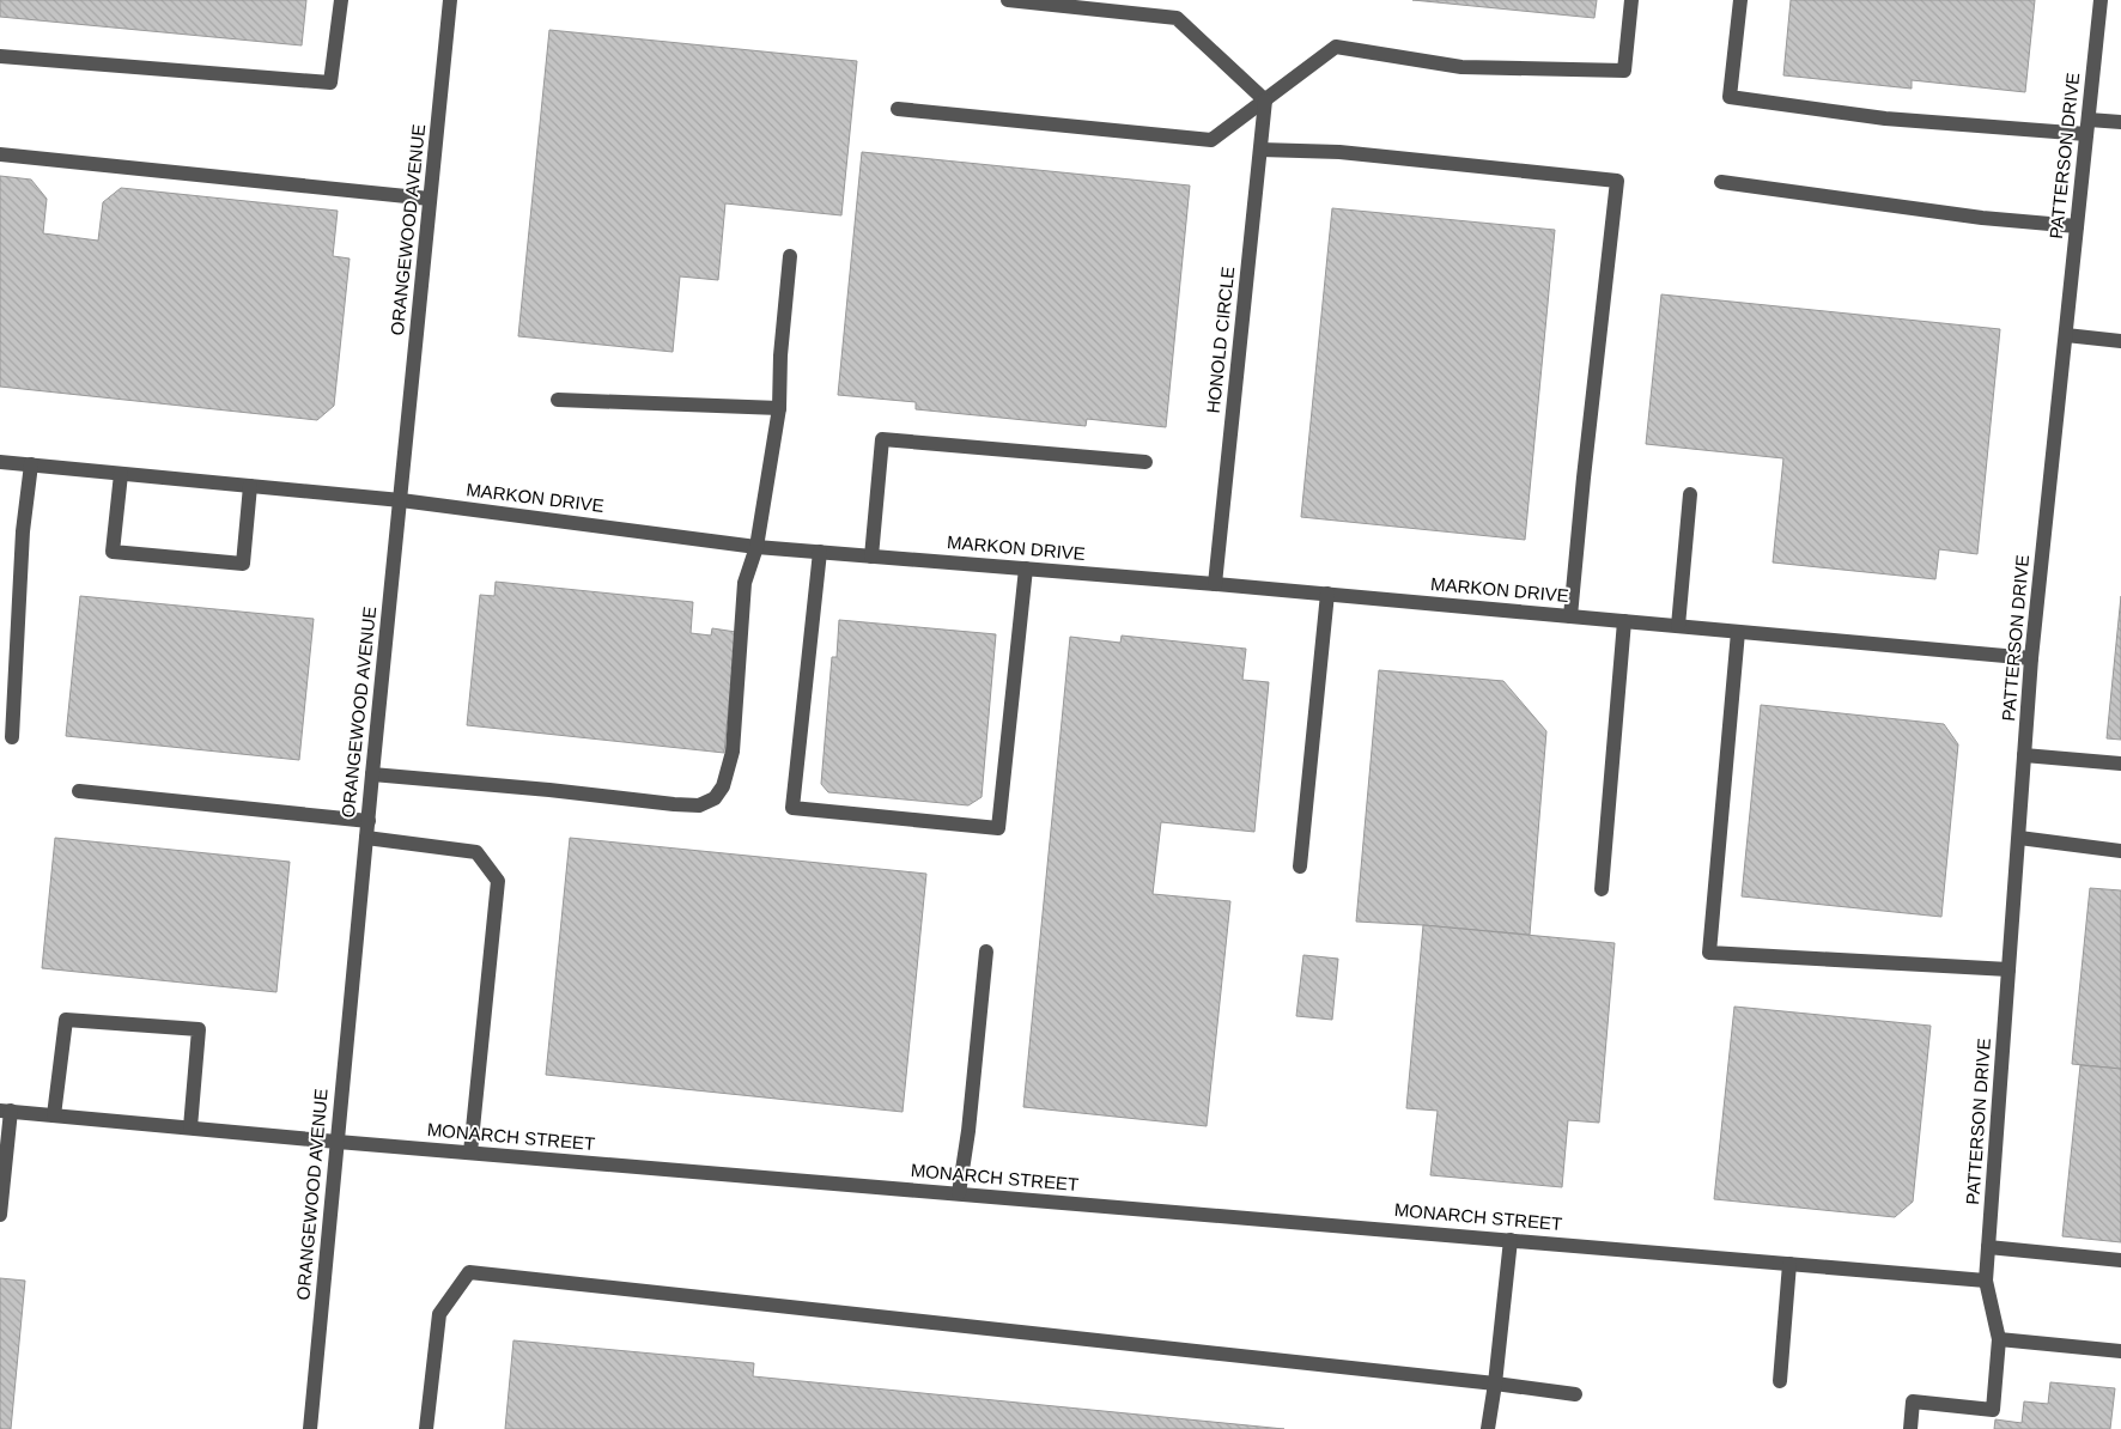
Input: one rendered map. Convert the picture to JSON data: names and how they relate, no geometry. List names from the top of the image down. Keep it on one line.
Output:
{"streets":{"street":["PATTERSON DRIVE","ORANGEWOOD AVENUE","HONOLD CIRCLE","MARKON DRIVE","MONARCH STREET"]},"crossings":[["PATTERSON DRIVE","MARKON DRIVE"],["PATTERSON DRIVE","MONARCH STREET"],["ORANGEWOOD AVENUE","MARKON DRIVE"],["ORANGEWOOD AVENUE","MONARCH STREET"],["HONOLD CIRCLE","MARKON DRIVE"]]}
